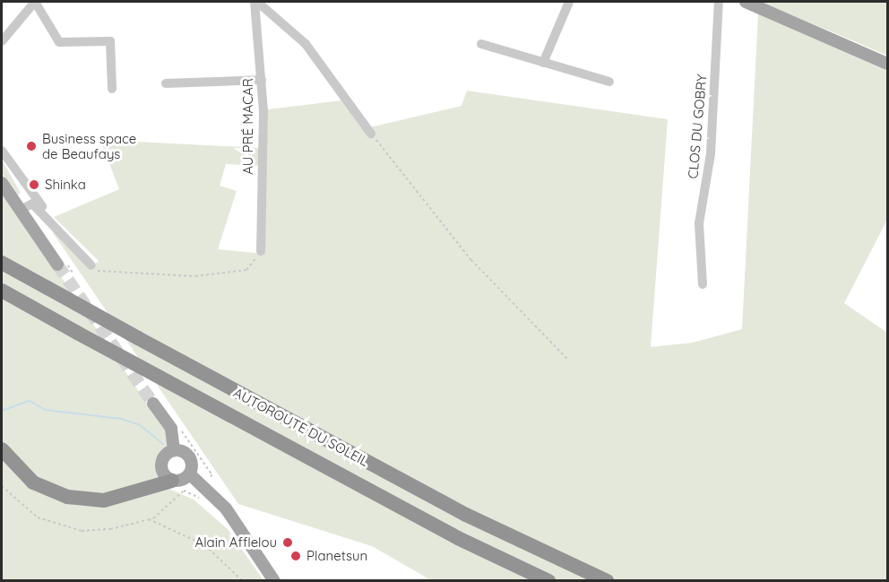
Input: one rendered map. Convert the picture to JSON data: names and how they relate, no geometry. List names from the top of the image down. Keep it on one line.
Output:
{"streets":{"highway":["AUTOROUTE DU SOLEIL"],"street":["AU PRÉ MACAR","CLOS DU GOBRY"]},"places":["Business space de Beaufays","Shinka","Alain Afflelou","Planetsun"]}
